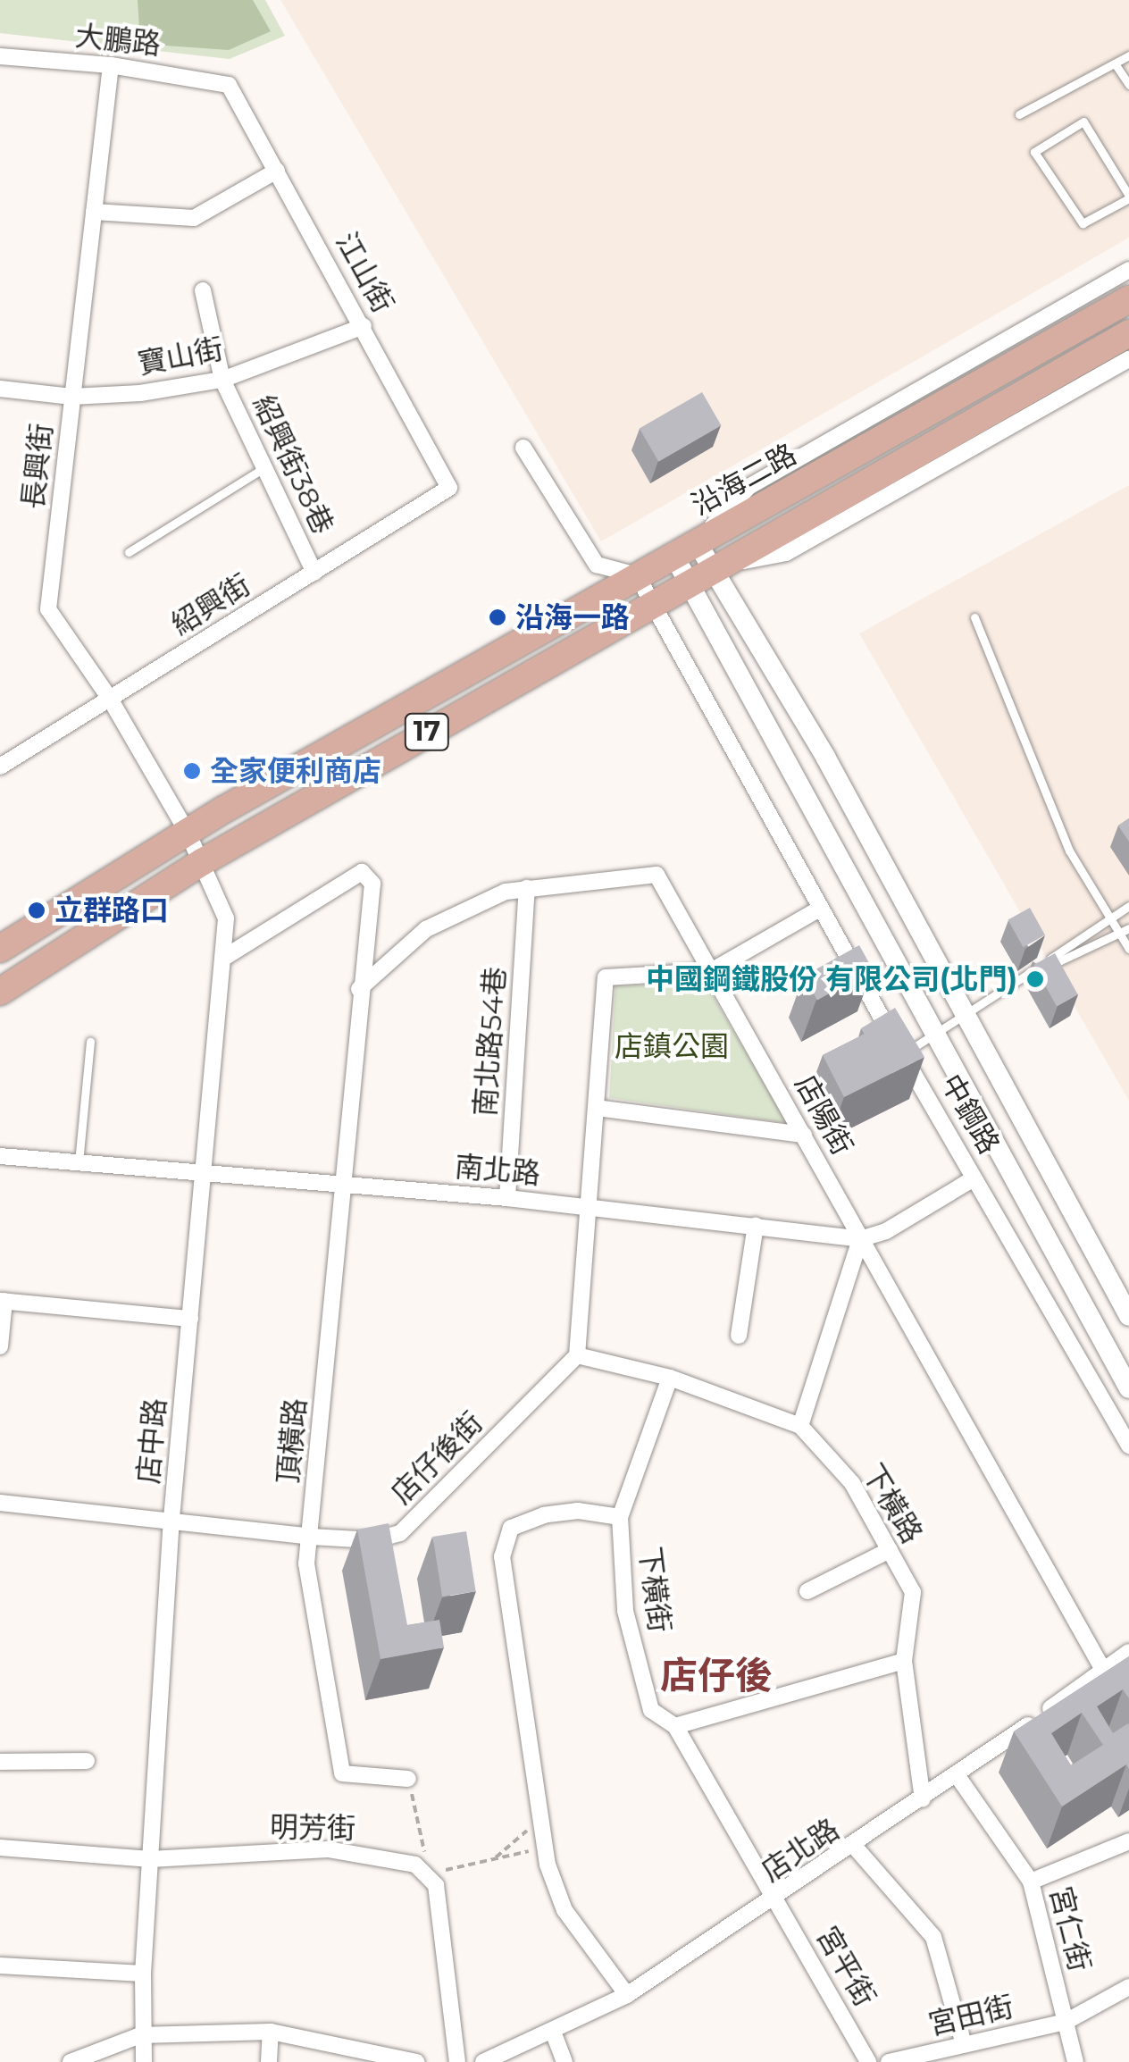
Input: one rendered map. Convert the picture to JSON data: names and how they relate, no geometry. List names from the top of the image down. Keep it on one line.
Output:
{"streets":{"main road":["沿海二路","17"],"street":["大鵬路","江山街","寶山街","紹興街38巷","長興街","紹興街","南北路54巷","中鋼路","店陽街","南北路","店中路","頂橫路","店仔後街","下橫路","下橫街","明芳街","店北路","宮仁街","宮平街","宮田街"]},"crossings":[["大鵬路","江山街"],["大鵬路","長興街"],["江山街","寶山街"],["江山街","紹興街"],["寶山街","紹興街38巷"],["寶山街","長興街"],["紹興街38巷","紹興街"],["長興街","紹興街"],["長興街","17"],["長興街","店中路"],["沿海二路","17"],["沿海二路","中鋼路"],["17","中鋼路"],["17","店中路"],["南北路54巷","店陽街"],["南北路54巷","南北路"],["店陽街","南北路"],["店陽街","頂橫路"],["店陽街","店北路"],["南北路","店中路"],["南北路","頂橫路"],["店中路","頂橫路"],["店中路","店仔後街"],["店中路","明芳街"],["頂橫路","店仔後街"],["店仔後街","下橫路"],["下橫路","下橫街"],["下橫路","店北路"],["下橫街","店北路"],["下橫街","宮平街"],["店北路","宮仁街"],["店北路","宮平街"],["宮仁街","宮田街"]],"districts":["店仔後"],"parks":["店鎮公園"],"places":["沿海一路","全家便利商店","立群路口","中國鋼鐵股份 有限公司(北門)"]}
